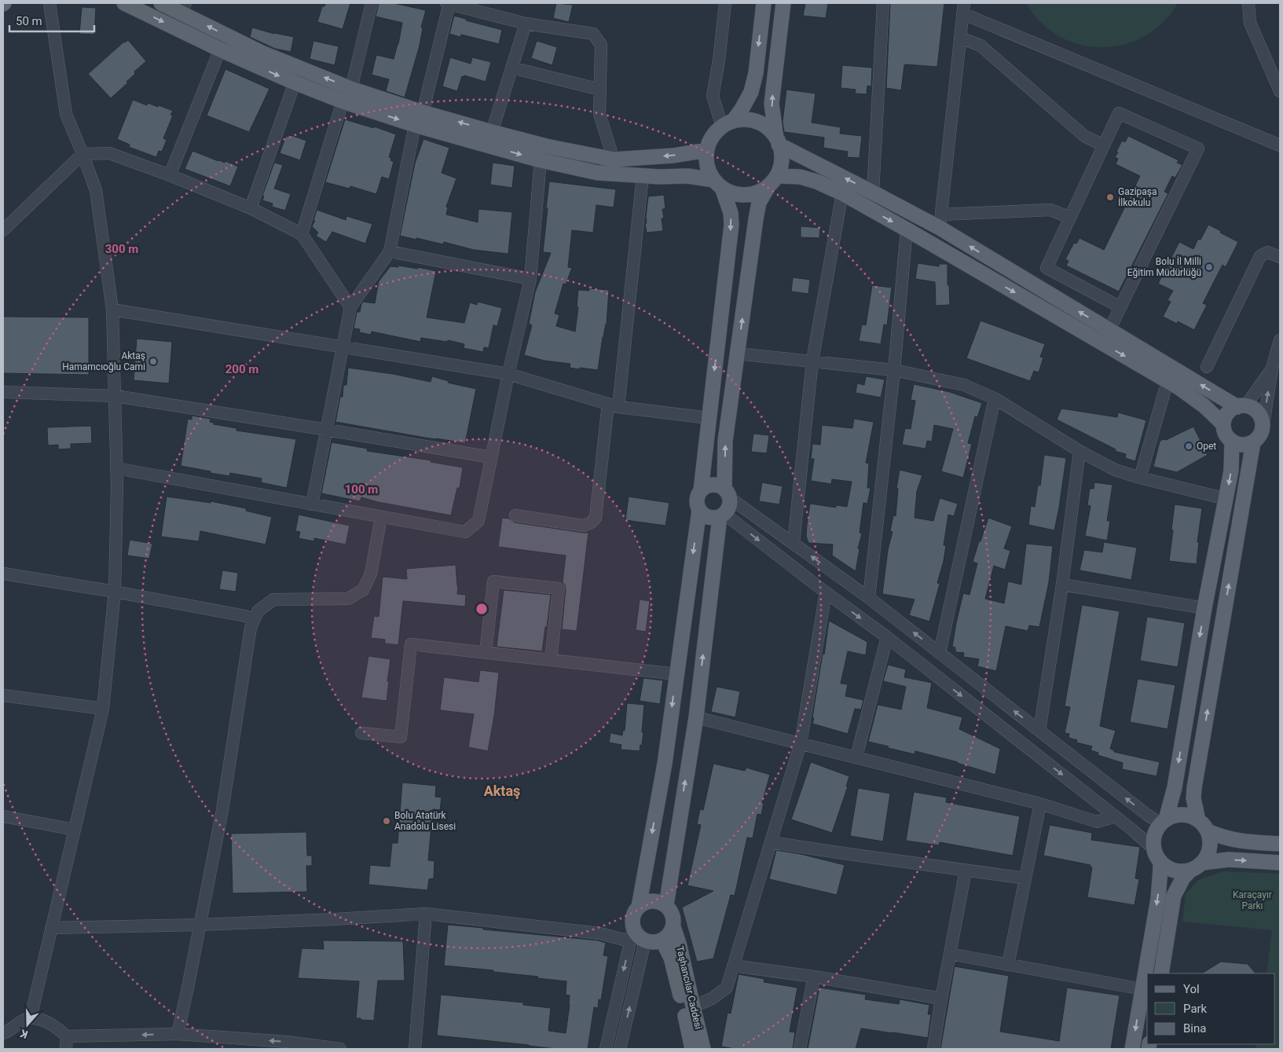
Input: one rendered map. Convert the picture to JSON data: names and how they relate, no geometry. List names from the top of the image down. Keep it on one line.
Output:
{"streets":{"main road":["Taşhancılar Caddesi"]},"districts":["Aktaş"],"parks":["Karaçayır Parkı"],"places":["Gazipaşa İlkokulu","Bolu İl Milli Eğitim Müdürlüğü","Aktaş Hamamcıoğlu Cami","Opet","Bolu Atatürk Anadolu Lisesi"],"legend":["Yol","Park","Bina"],"scale_bar":"50 m","north":"bottom","rings":["300 m","200 m","100 m"]}
